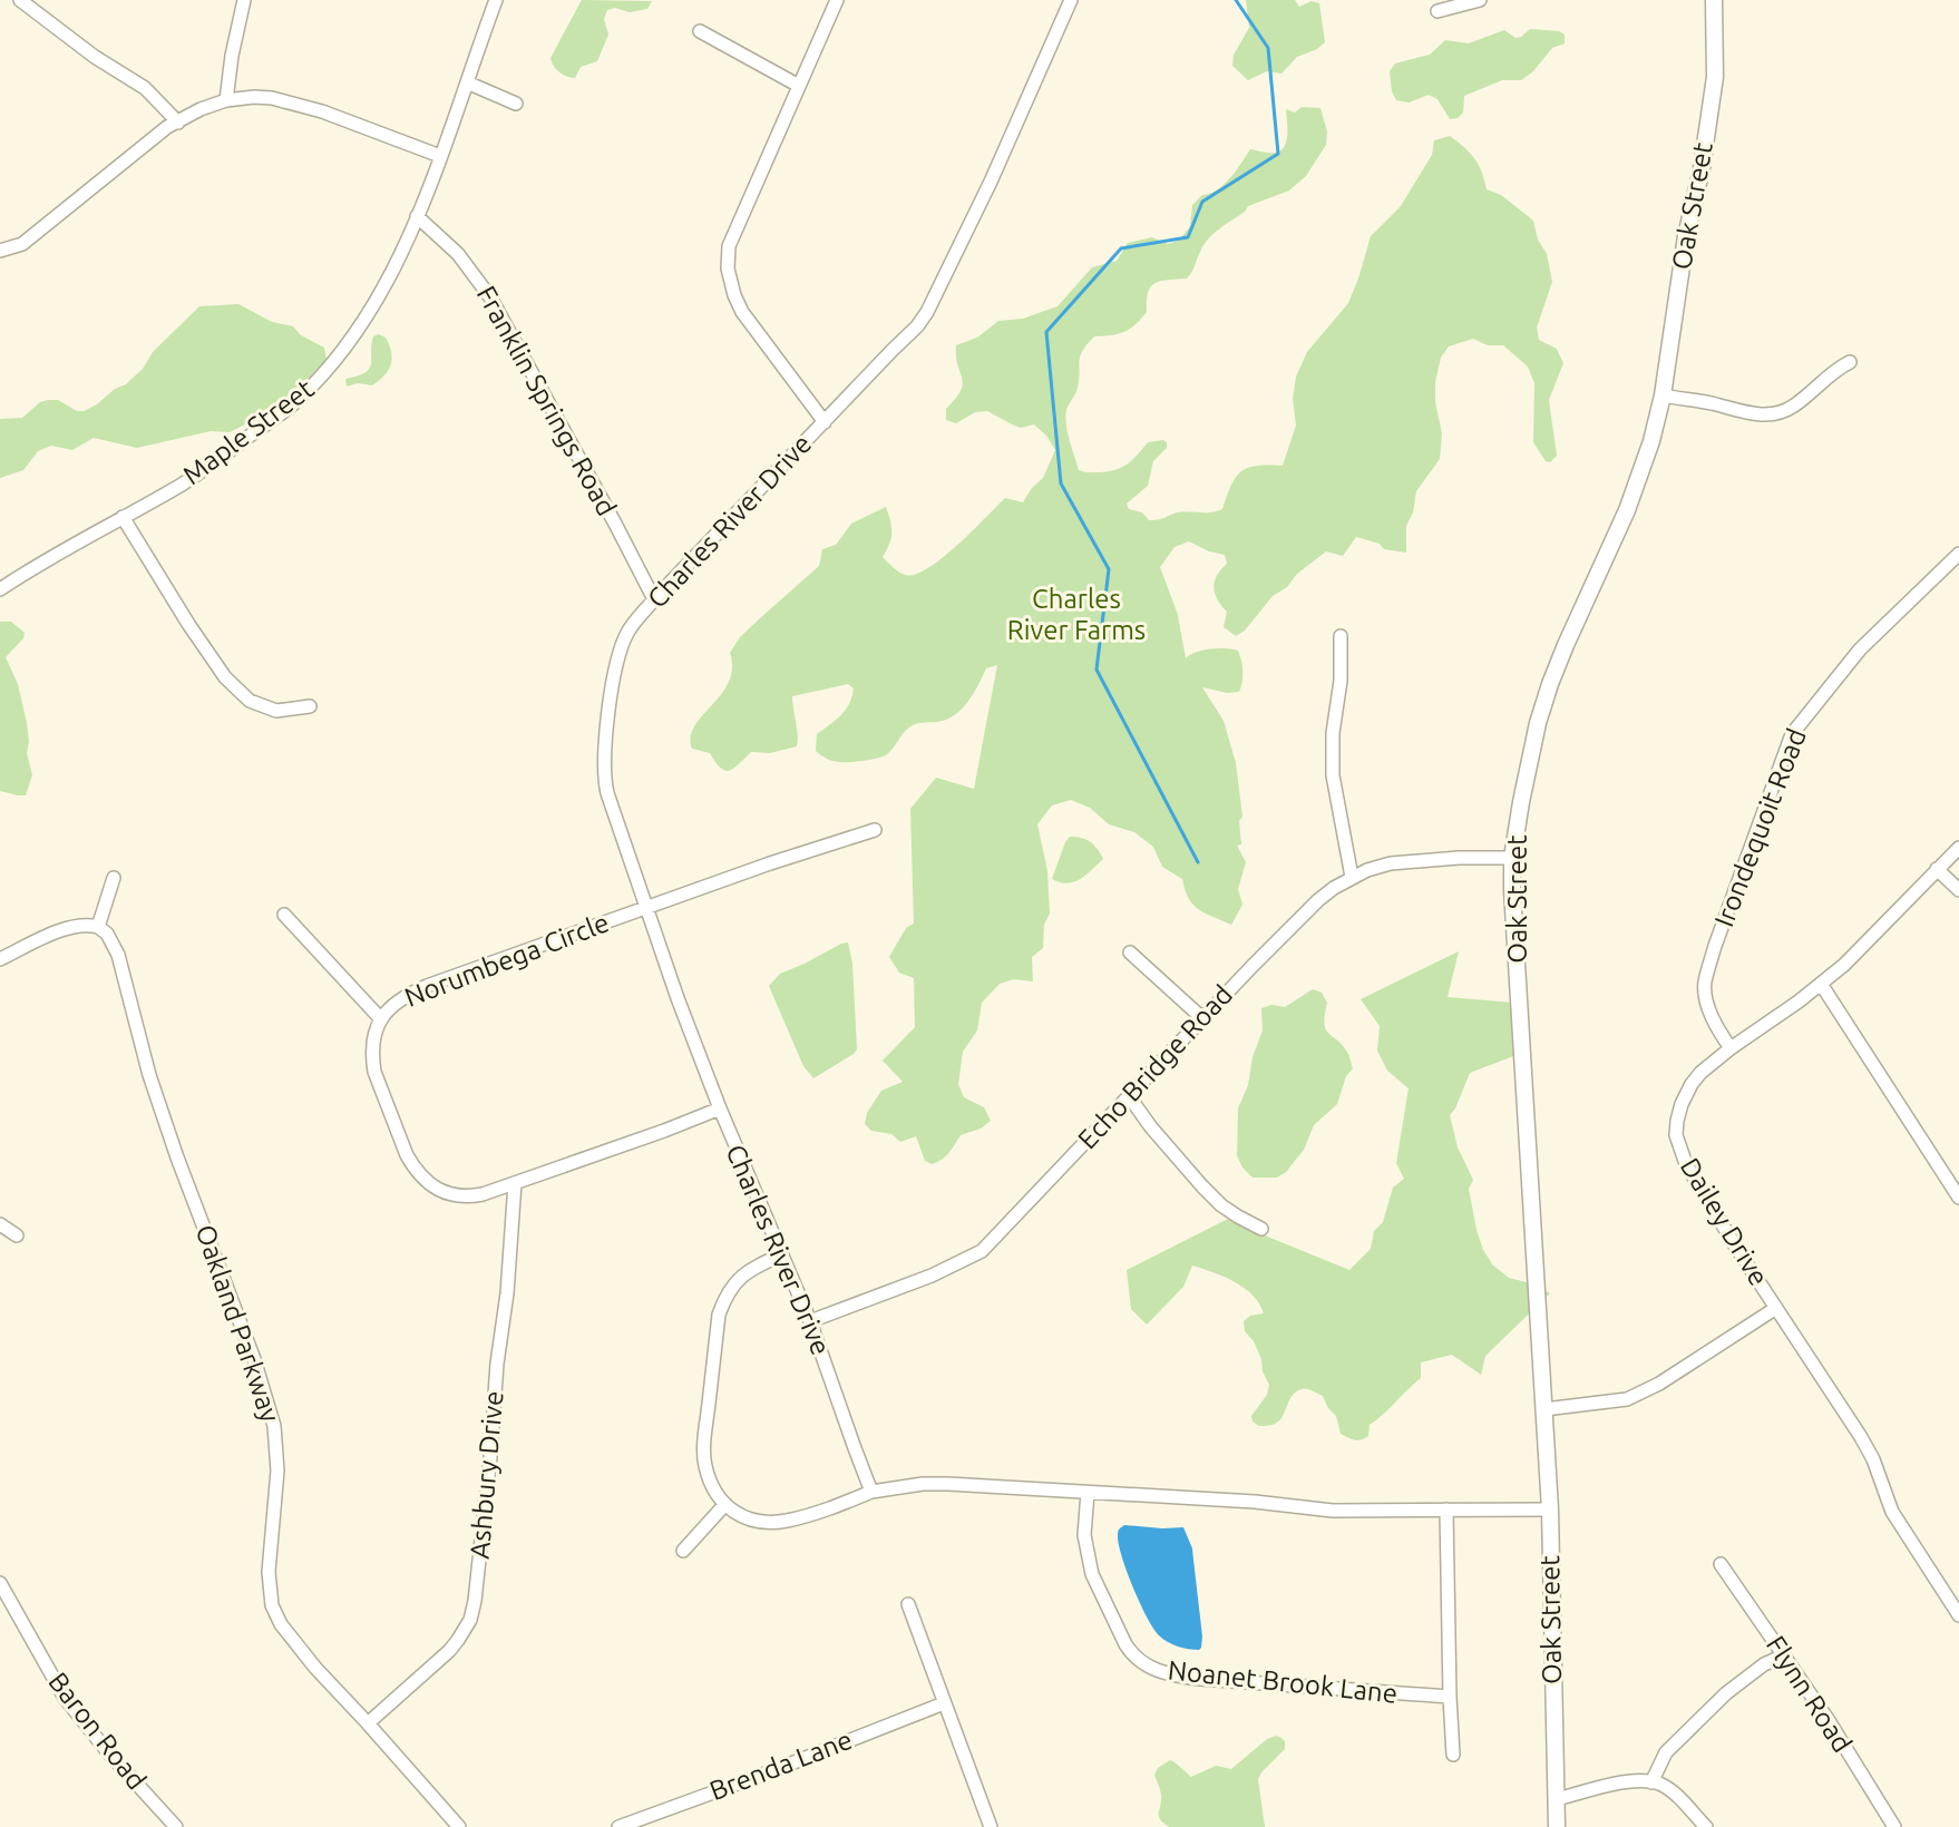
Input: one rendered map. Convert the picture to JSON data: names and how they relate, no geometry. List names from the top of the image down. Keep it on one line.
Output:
{"streets":{"main road":["Oak Street"],"street":["Franklin Springs Road","Maple Street","Charles River Drive","Irondequoit Road","Norumbega Circle","Echo Bridge Road","Dailey Drive","Oakland Parkway","Ashbury Drive","Noanet Brook Lane","Flynn Road","Baron Road","Brenda Lane"]},"crossings":[["Oak Street","Echo Bridge Road"],["Franklin Springs Road","Maple Street"],["Franklin Springs Road","Charles River Drive"],["Charles River Drive","Norumbega Circle"],["Charles River Drive","Echo Bridge Road"],["Irondequoit Road","Dailey Drive"],["Norumbega Circle","Ashbury Drive"],["Oakland Parkway","Ashbury Drive"]],"parks":["Charles River Farms"]}
